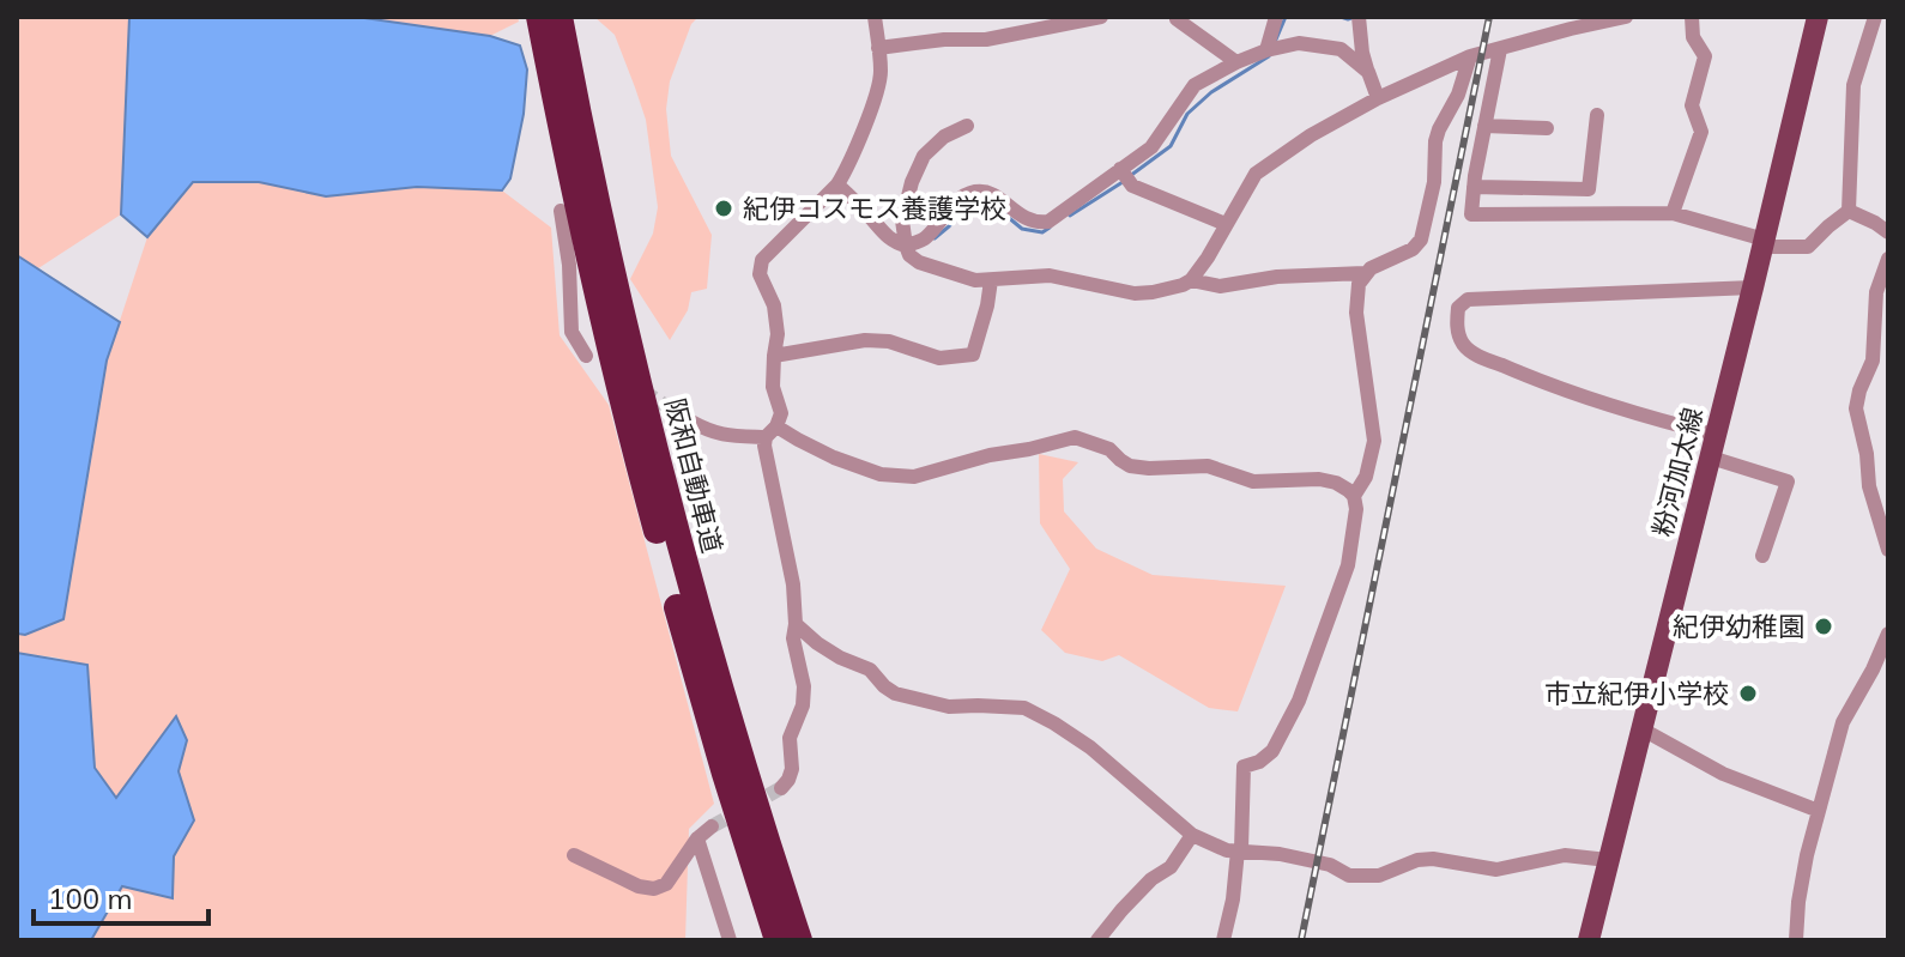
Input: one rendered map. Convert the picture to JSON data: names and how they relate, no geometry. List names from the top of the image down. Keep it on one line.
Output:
{"streets":{"highway":["阪和自動車道"],"main road":["粉河加太線"]},"places":["紀伊コスモス養護学校","紀伊幼稚園","市立紀伊小学校"],"scale_bar":"100 m"}
